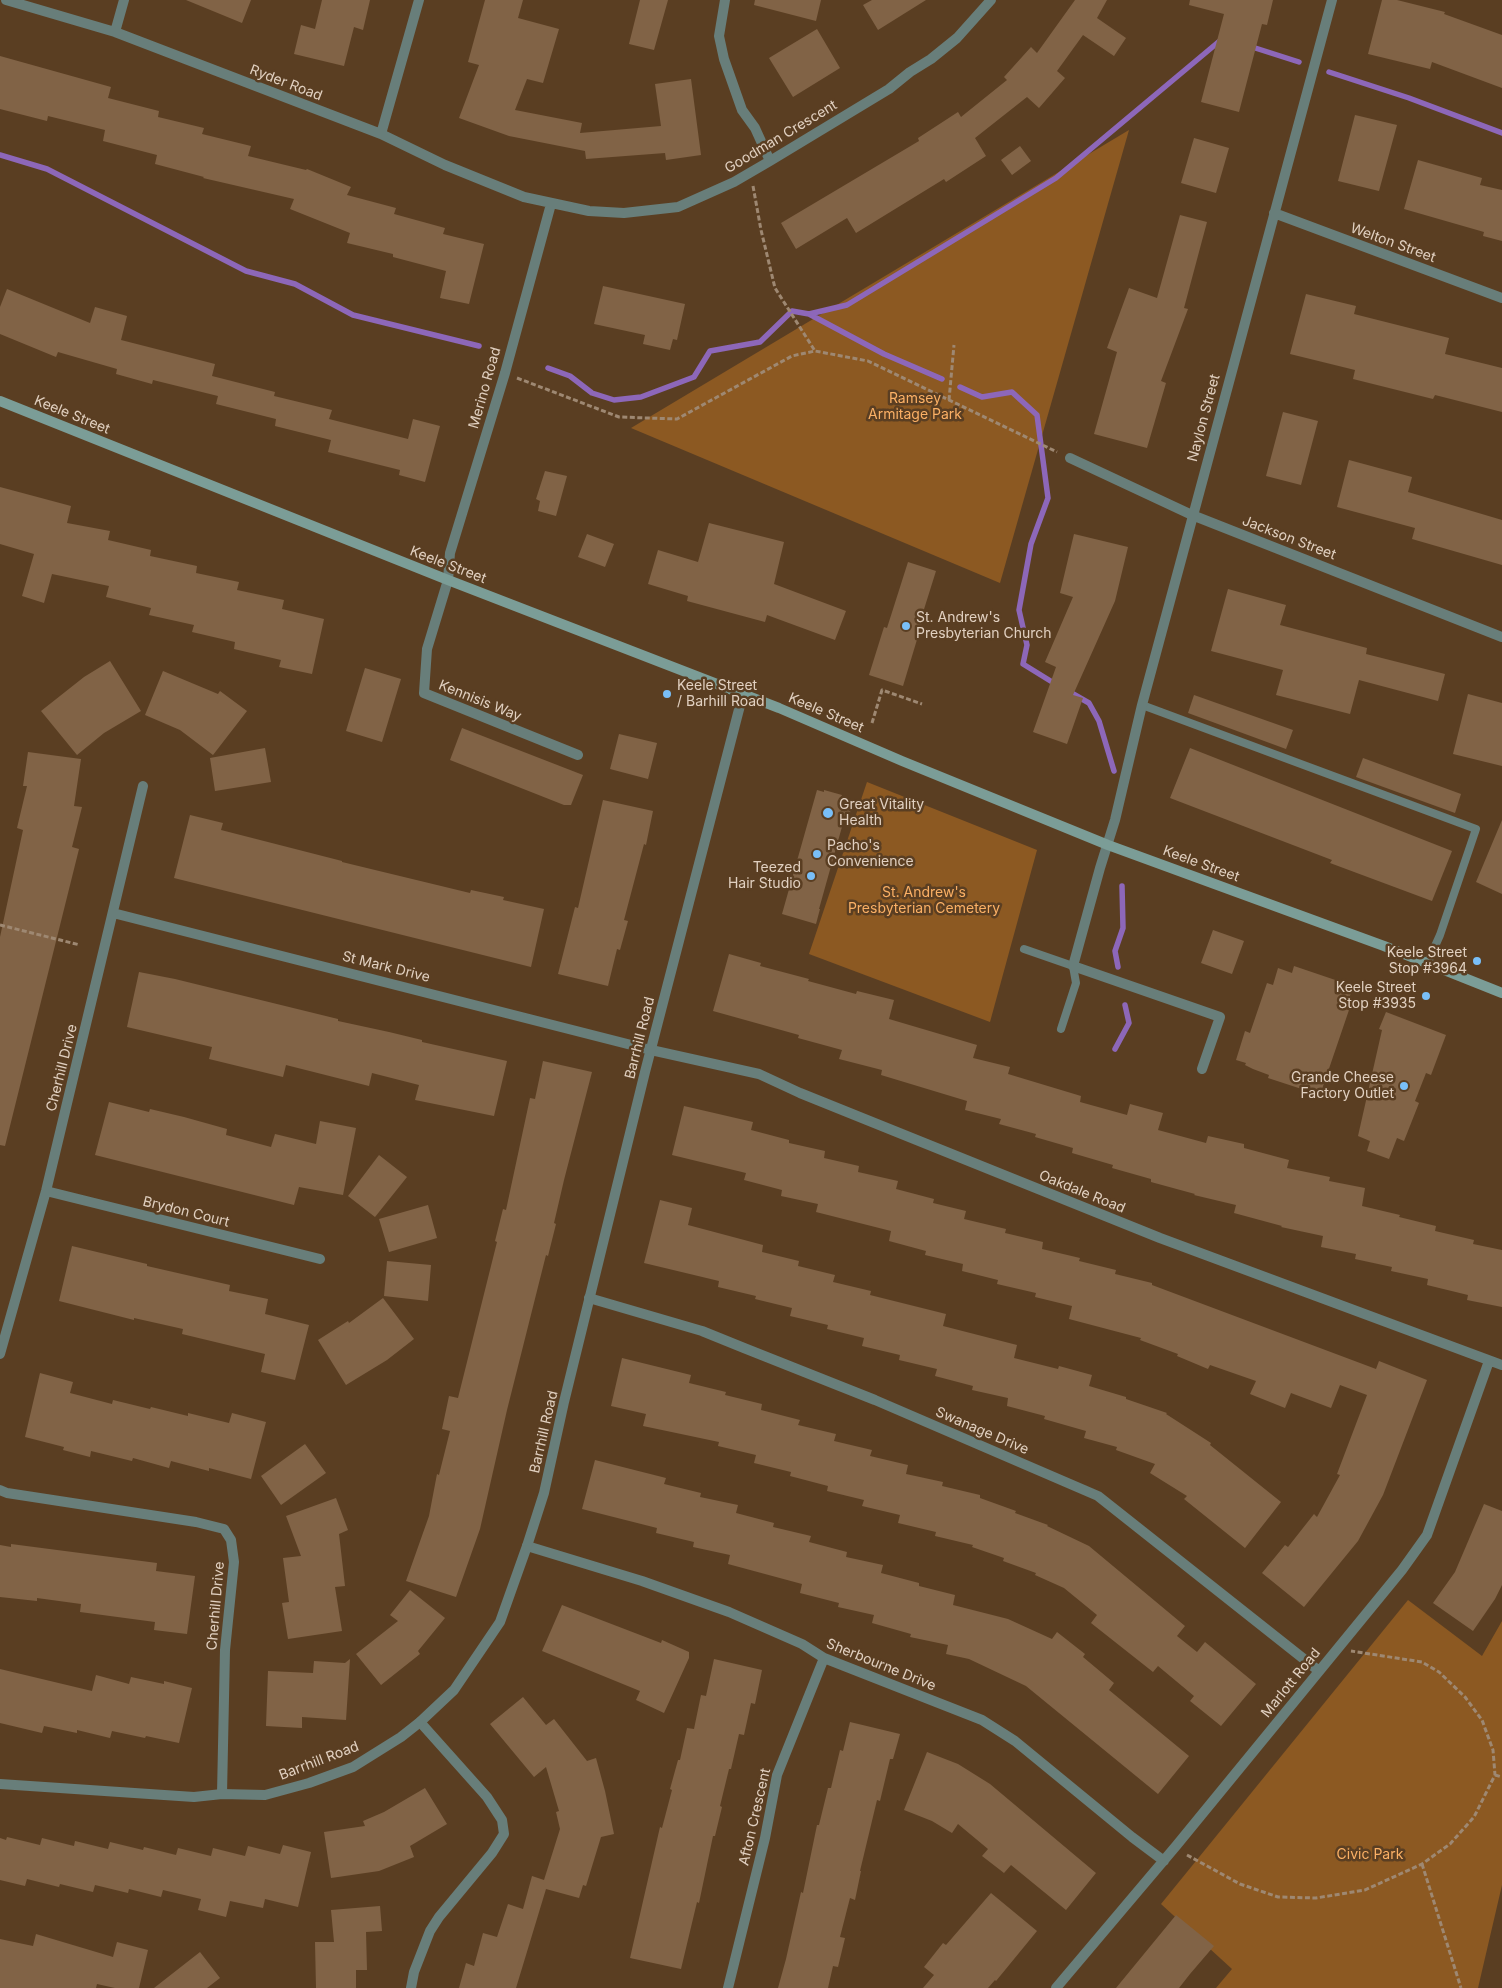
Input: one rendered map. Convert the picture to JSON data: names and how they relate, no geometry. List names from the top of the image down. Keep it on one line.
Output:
{"streets":{"main road":["Keele Street"],"street":["Ryder Road","Goodman Crescent","Welton Street","Merino Road","Naylon Street","Jackson Street","Kennisis Way","St Mark Drive","Barrhill Road","Cherhill Drive","Oakdale Road","Brydon Court","Swanage Drive","Sherbourne Drive","Marlott Road","Afton Crescent"]},"crossings":[["Ryder Road","Goodman Crescent"],["Ryder Road","Merino Road"],["Goodman Crescent","Merino Road"],["Welton Street","Naylon Street"],["Merino Road","Keele Street"],["Merino Road","Kennisis Way"],["Keele Street","Naylon Street"],["Keele Street","Kennisis Way"],["Keele Street","Barrhill Road"],["Naylon Street","Jackson Street"],["St Mark Drive","Barrhill Road"],["St Mark Drive","Cherhill Drive"],["St Mark Drive","Oakdale Road"],["Barrhill Road","Cherhill Drive"],["Barrhill Road","Oakdale Road"],["Barrhill Road","Swanage Drive"],["Barrhill Road","Sherbourne Drive"],["Cherhill Drive","Brydon Court"],["Oakdale Road","Marlott Road"],["Swanage Drive","Marlott Road"],["Sherbourne Drive","Marlott Road"],["Sherbourne Drive","Afton Crescent"]],"parks":["Ramsey Armitage Park","St. Andrew's Presbyterian Cemetery","Civic Park"],"places":["St. Andrew's Presbyterian Church","Keele Street / Barhill Road","Great Vitality Health","Pacho's Convenience","Teezed Hair Studio","Keele Street Stop #3964","Keele Street Stop #3935","Grande Cheese Factory Outlet"]}
